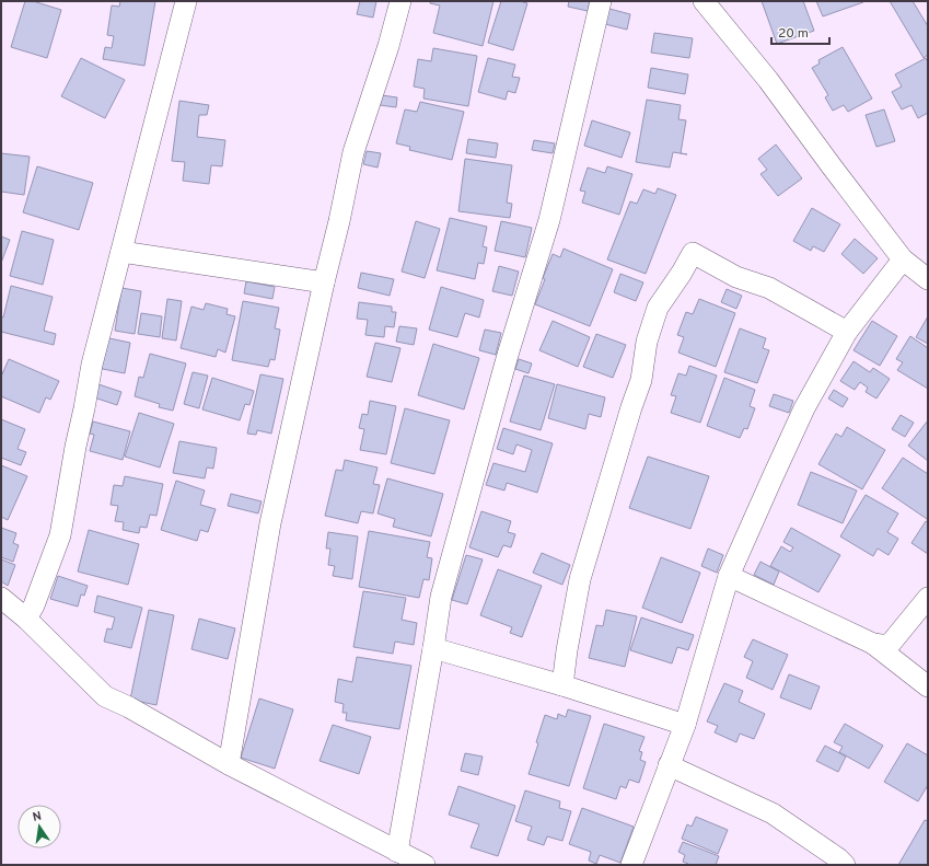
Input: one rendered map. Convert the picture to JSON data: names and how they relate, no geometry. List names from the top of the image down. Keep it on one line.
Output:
{"scale_bar":"20 m","north":"top"}
